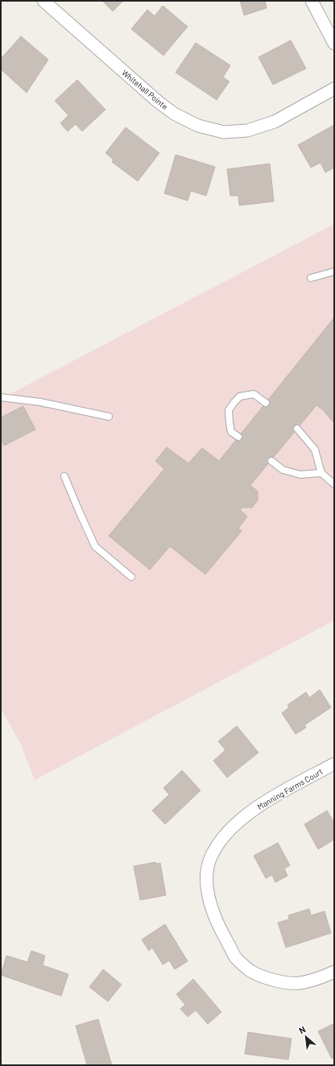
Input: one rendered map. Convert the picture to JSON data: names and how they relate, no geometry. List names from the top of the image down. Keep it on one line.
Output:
{"streets":{"street":["Whitehall Pointe","Manning Farms Court"]},"north":"top left"}
